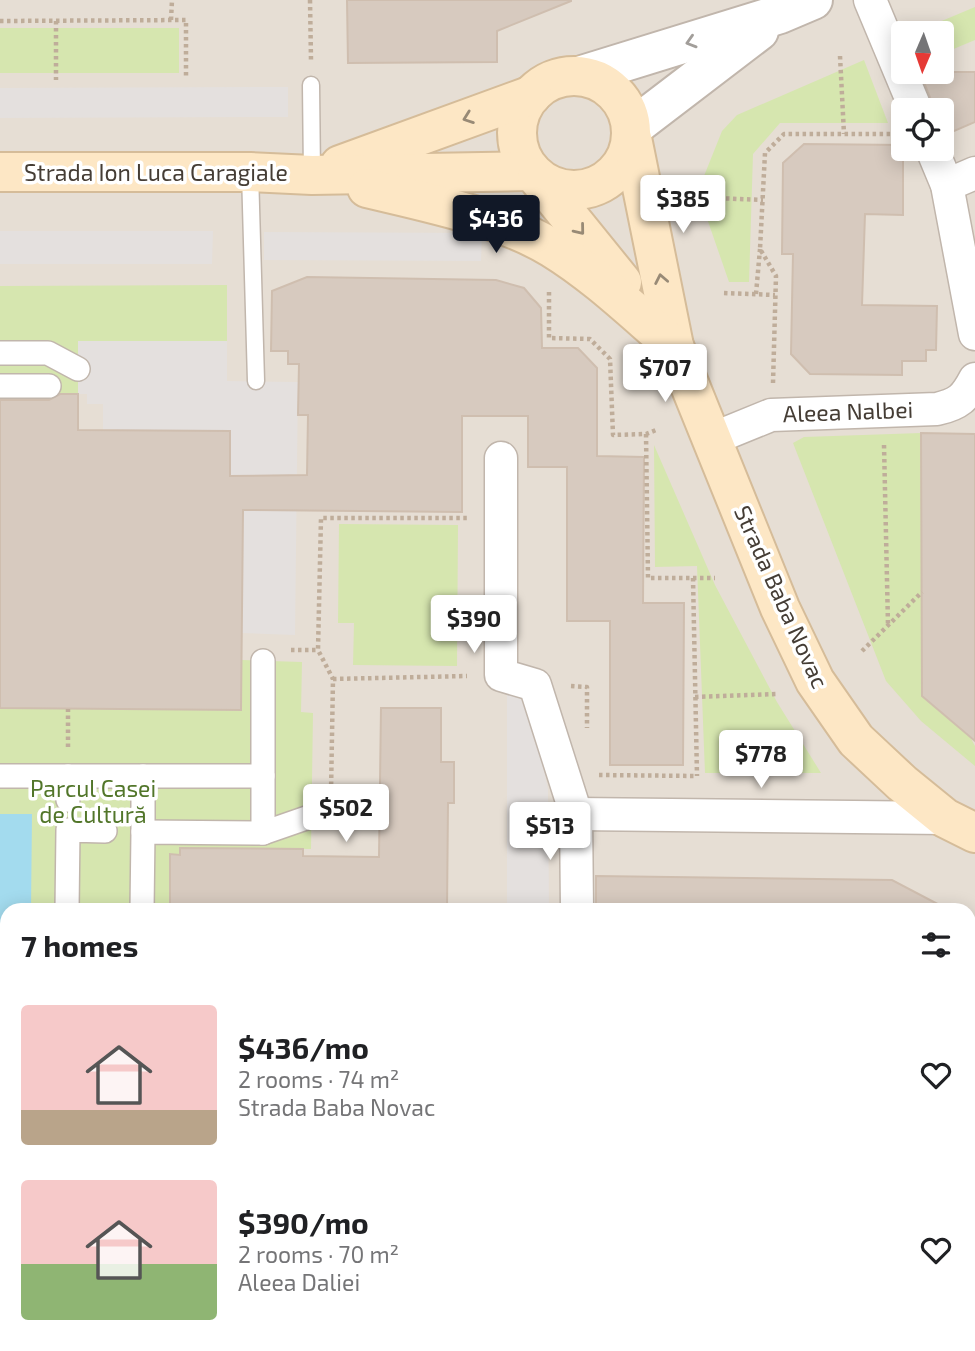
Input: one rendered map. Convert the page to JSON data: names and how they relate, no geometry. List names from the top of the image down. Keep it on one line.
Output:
{"streets":{"main road":["Strada Ion Luca Caragiale","Strada Baba Novac"],"street":["Aleea Nalbei"]},"crossings":[["Strada Ion Luca Caragiale","Strada Baba Novac"],["Aleea Nalbei","Strada Baba Novac"]],"parks":["Parcul Casei de Cultură"],"north":"bottom","page":{"price":["$385","$436","$707","$390","$778","$502","$513"],"heading":"7 homes","list":[{"name":"$436/mo","note":"2 rooms · 74 m² · Strada Baba Novac"},{"name":"$390/mo","note":"2 rooms · 70 m² · Aleea Daliei"}]}}
